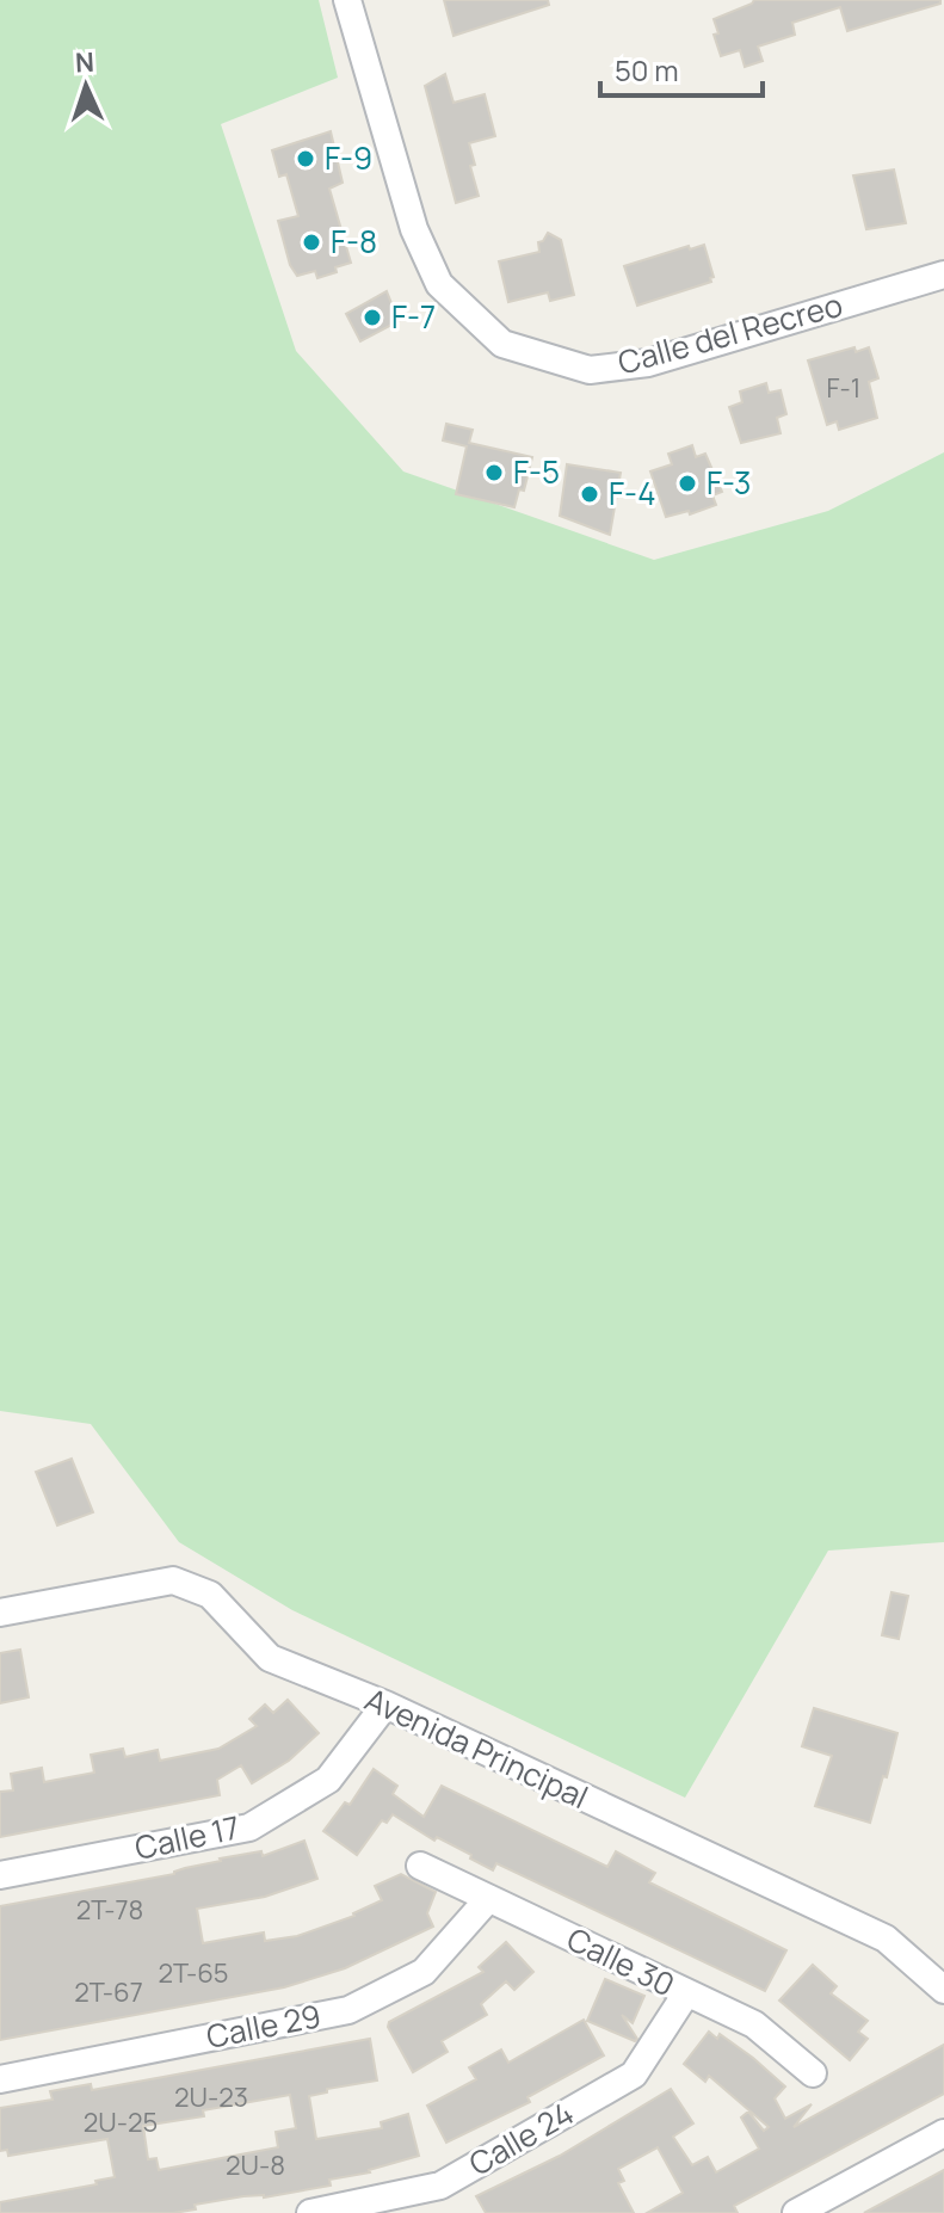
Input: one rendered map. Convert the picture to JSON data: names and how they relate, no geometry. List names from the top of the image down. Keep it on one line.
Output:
{"streets":{"street":["Calle del Recreo","Avenida Principal","Calle 17","Calle 30","Calle 29","Calle 24"]},"crossings":[["Avenida Principal","Calle 17"],["Calle 30","Calle 29"],["Calle 30","Calle 24"]],"places":["F-9","F-8","F-7","F-5","F-3","F-4"],"house_numbers":["F-1","2T-78","2T-65","2T-67","2U-23","2U-25","2U-8"],"scale_bar":"50 m","north":"top"}
